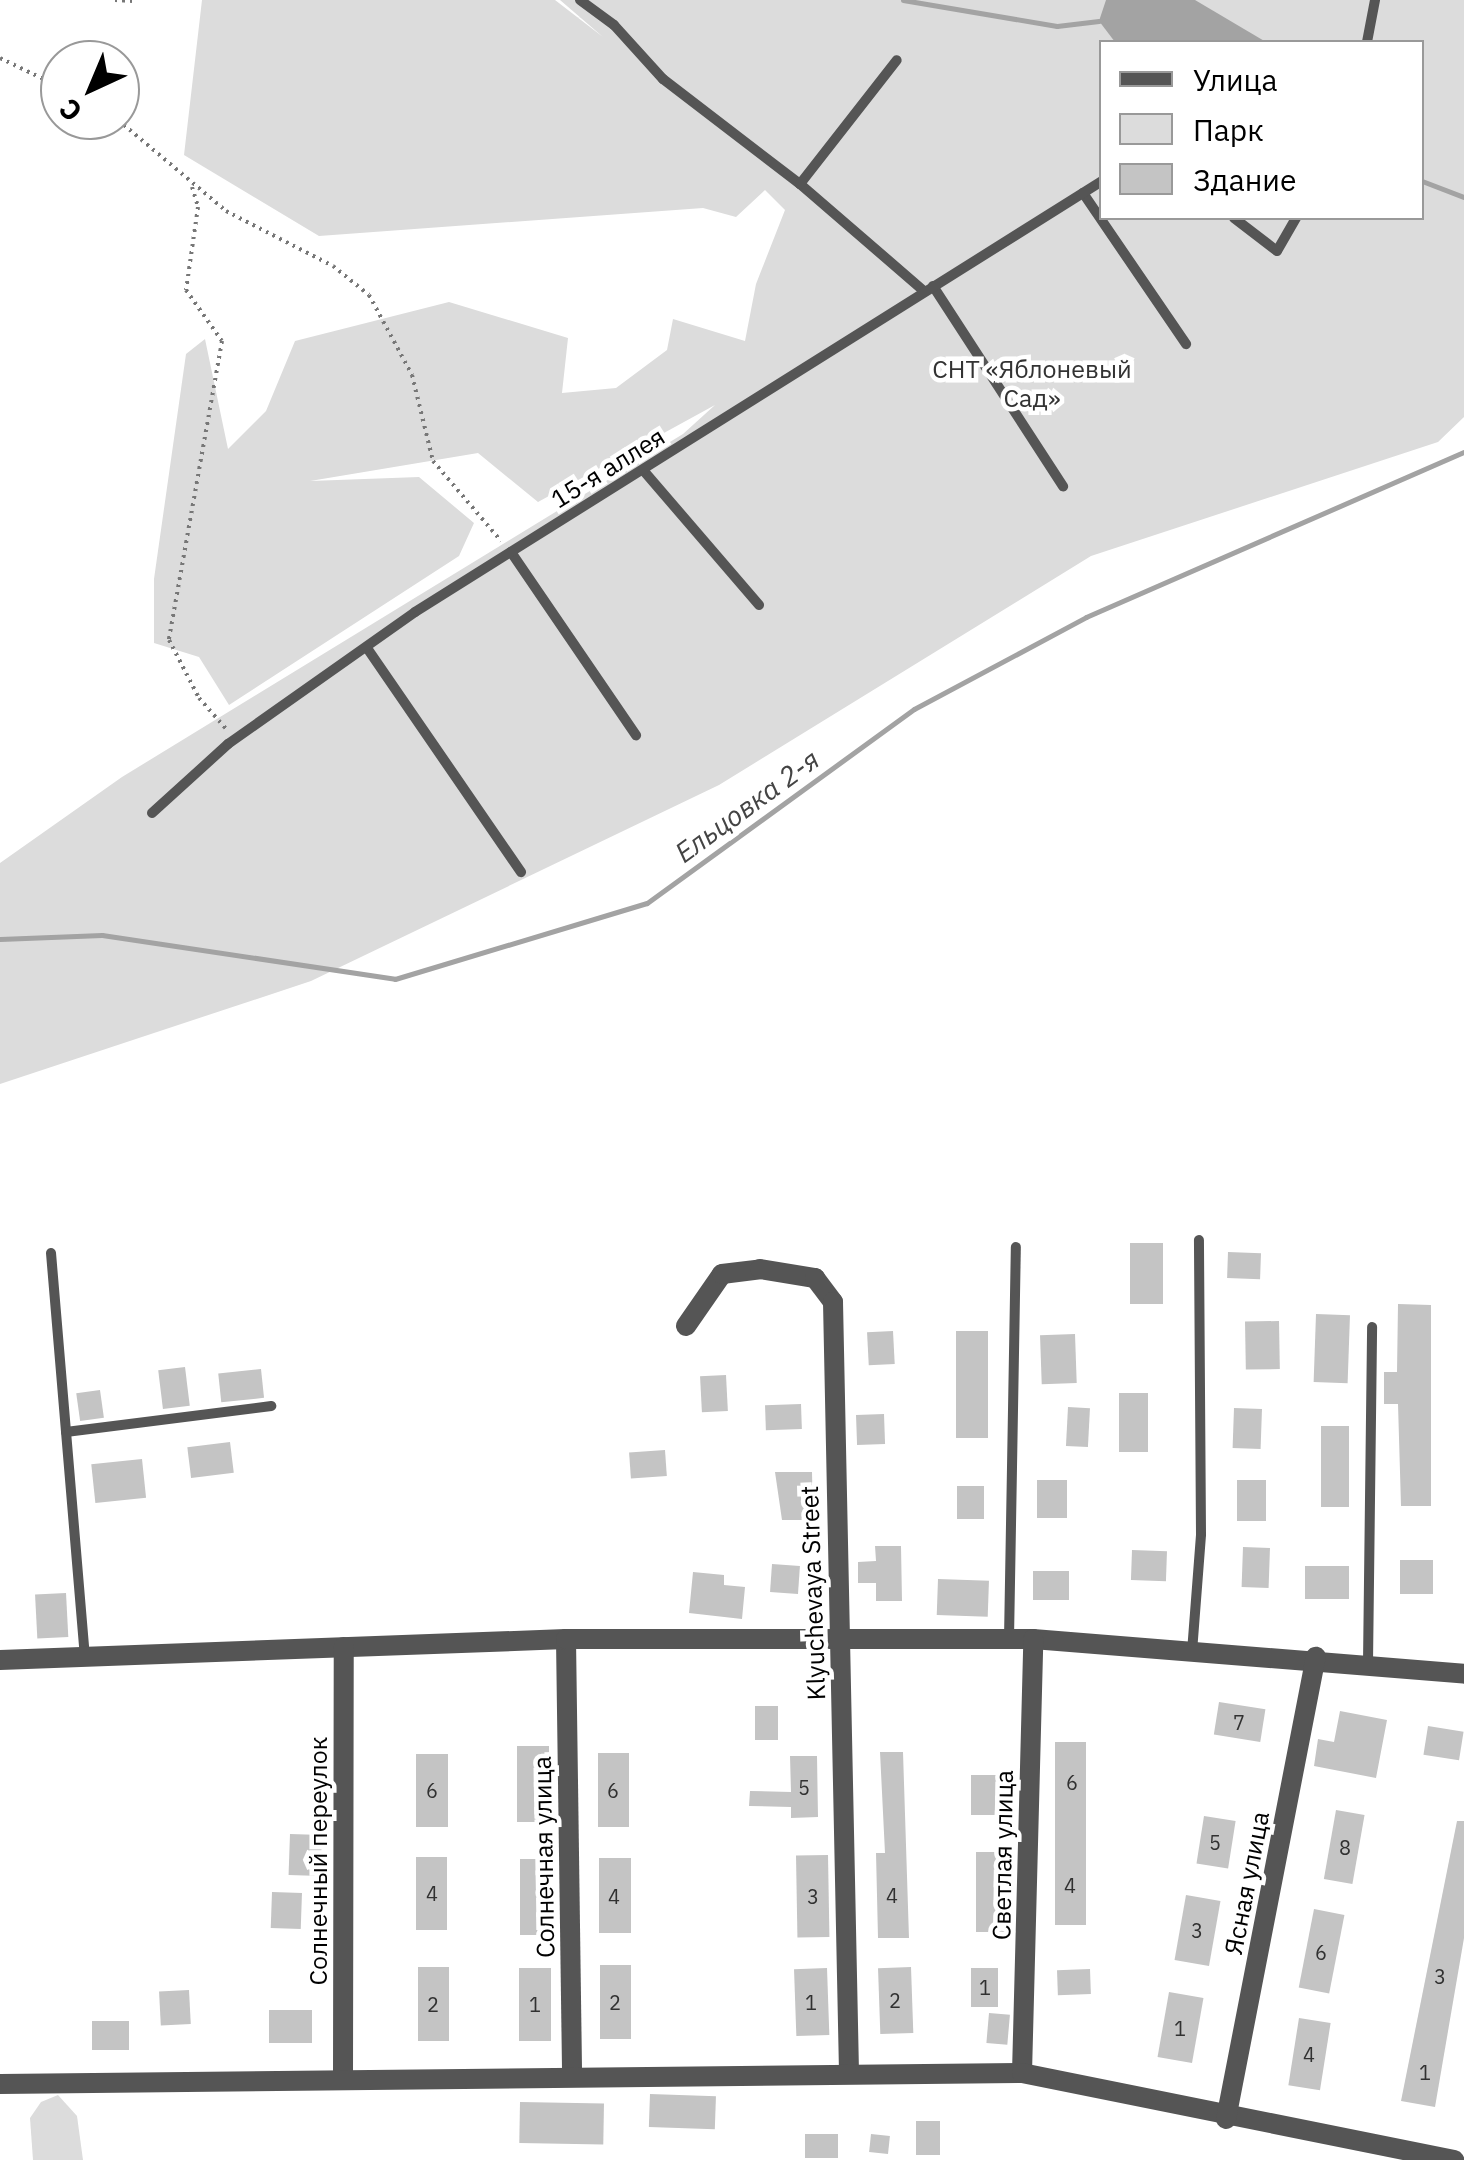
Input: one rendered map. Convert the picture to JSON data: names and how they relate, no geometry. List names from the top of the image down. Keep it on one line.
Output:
{"streets":{"street":["Klyuchevaya Street","Светлая улица","Солнечная улица","Солнечный переулок","Ясная улица"],"lane":["15-я аллея"]},"water":["Ельцовка 2-я"],"parks":["СНТ «Яблоневый Сад»"],"house_numbers":["7","6","5","6","6","5","8","4","4","4","4","3","3","6","3","1","2","2","1","2","1","1","4","1"],"legend":["Улица","Парк","Здание"],"north":"bottom left"}
